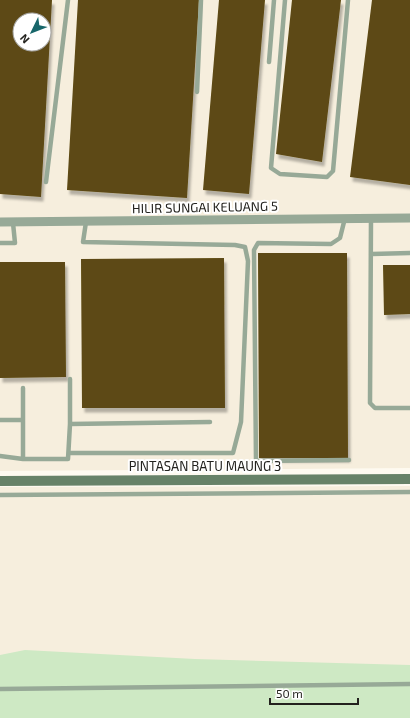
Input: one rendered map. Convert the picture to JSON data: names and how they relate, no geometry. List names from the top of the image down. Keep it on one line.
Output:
{"streets":{"street":["HILIR SUNGAI KELUANG 5","PINTASAN BATU MAUNG 3"]},"scale_bar":"50 m","north":"bottom left"}
